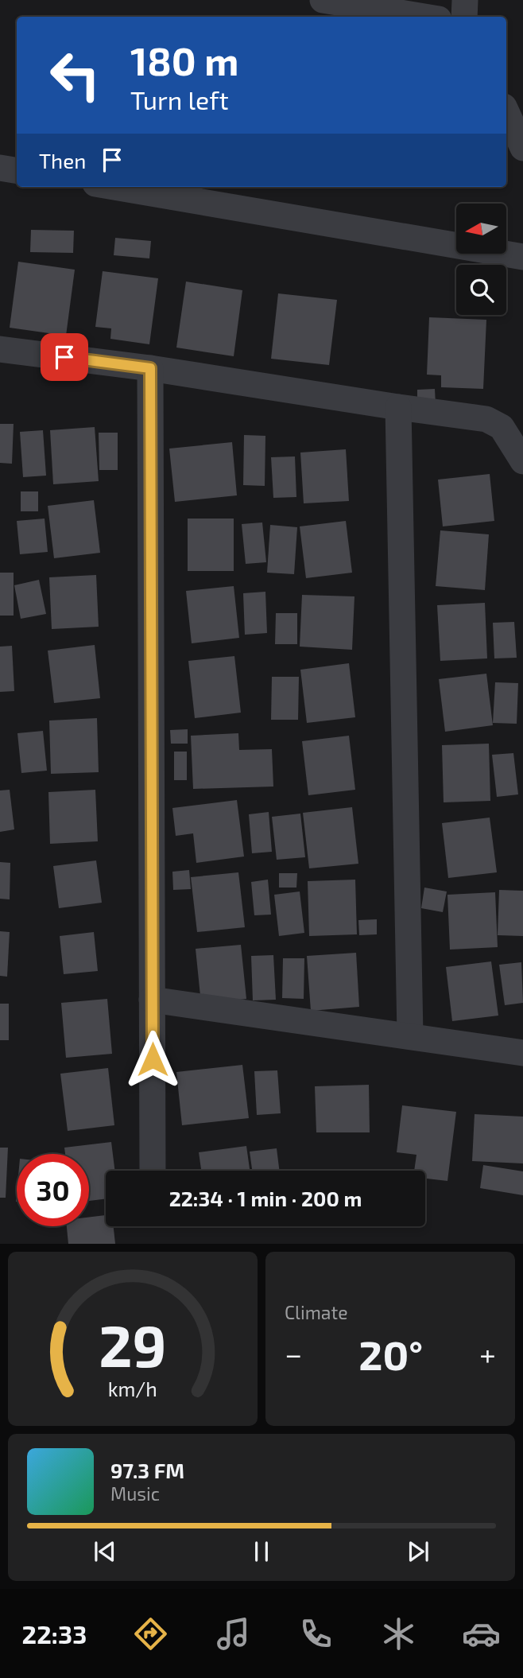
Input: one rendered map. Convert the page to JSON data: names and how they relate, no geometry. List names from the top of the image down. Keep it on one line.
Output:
{"north":"left","page":{"turn":["180 m","Turn left"],"then":"Then","limit":"30","trip":"22:34 · 1 min · 200 m","tile":"Climate","heat":["−","20°","+"],"song":["97.3 FM","Music"],"tabs":"22:33","gauge":["29","km/h"]}}
